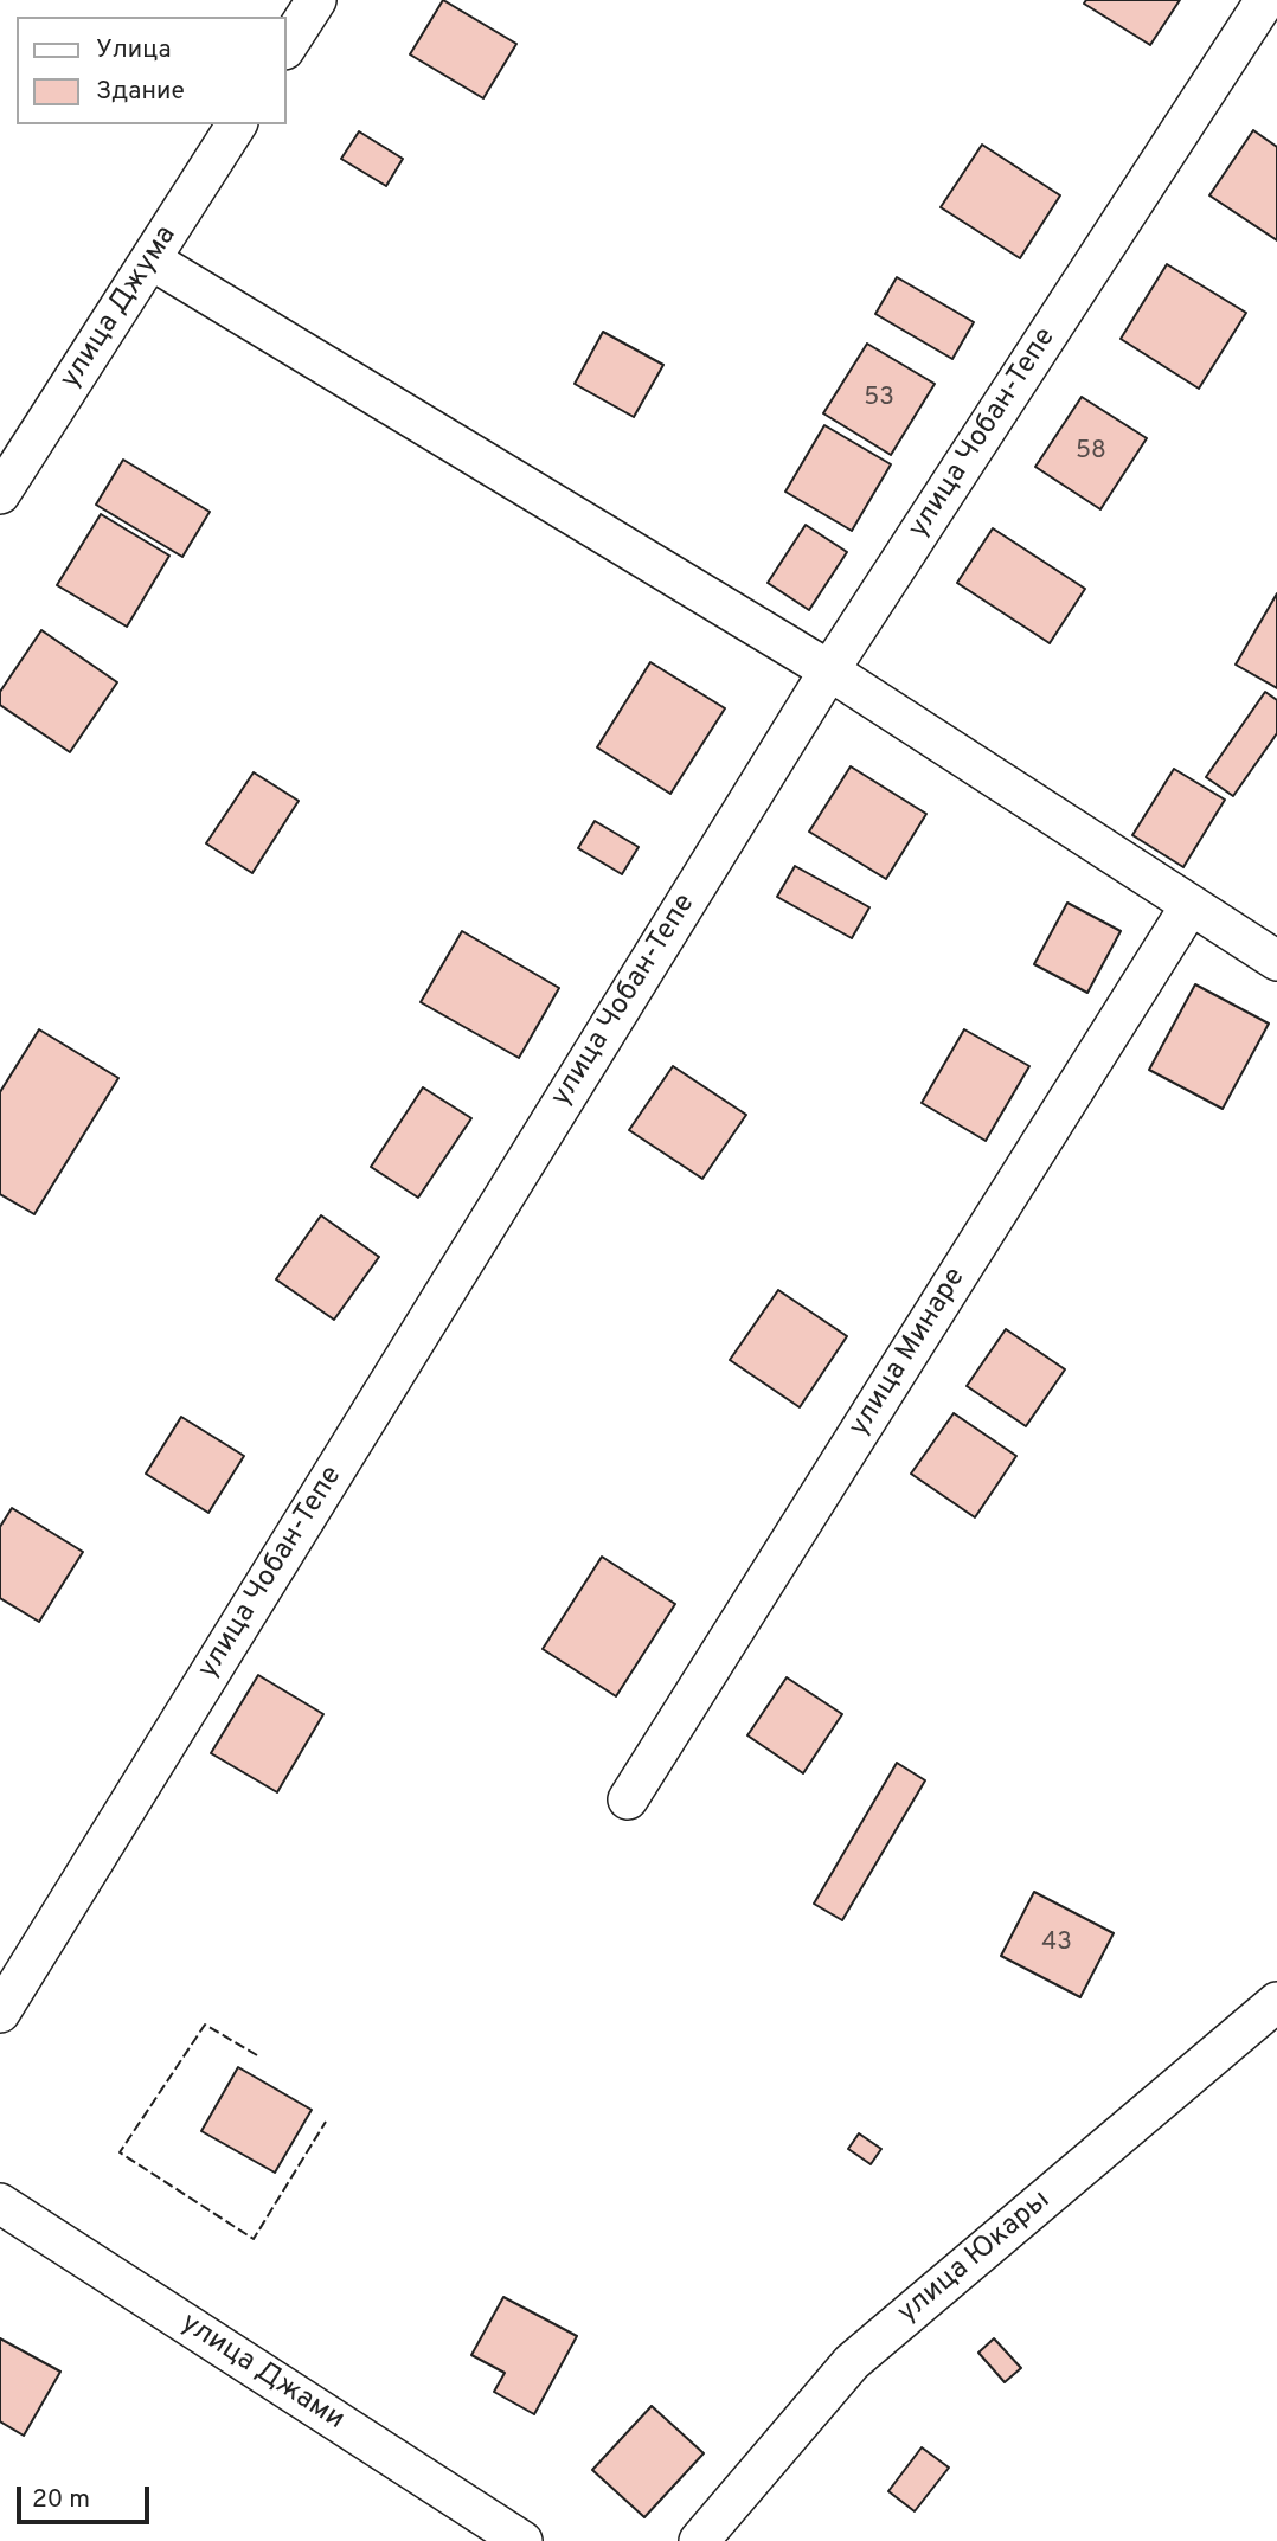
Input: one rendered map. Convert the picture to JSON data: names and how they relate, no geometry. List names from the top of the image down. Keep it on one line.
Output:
{"streets":{"street":["улица Джума","улица Чобан-Тепе","улица Минаре","улица Юкары","улица Джами"]},"house_numbers":["53","58","43"],"legend":["Улица","Здание"],"scale_bar":"20 m"}
